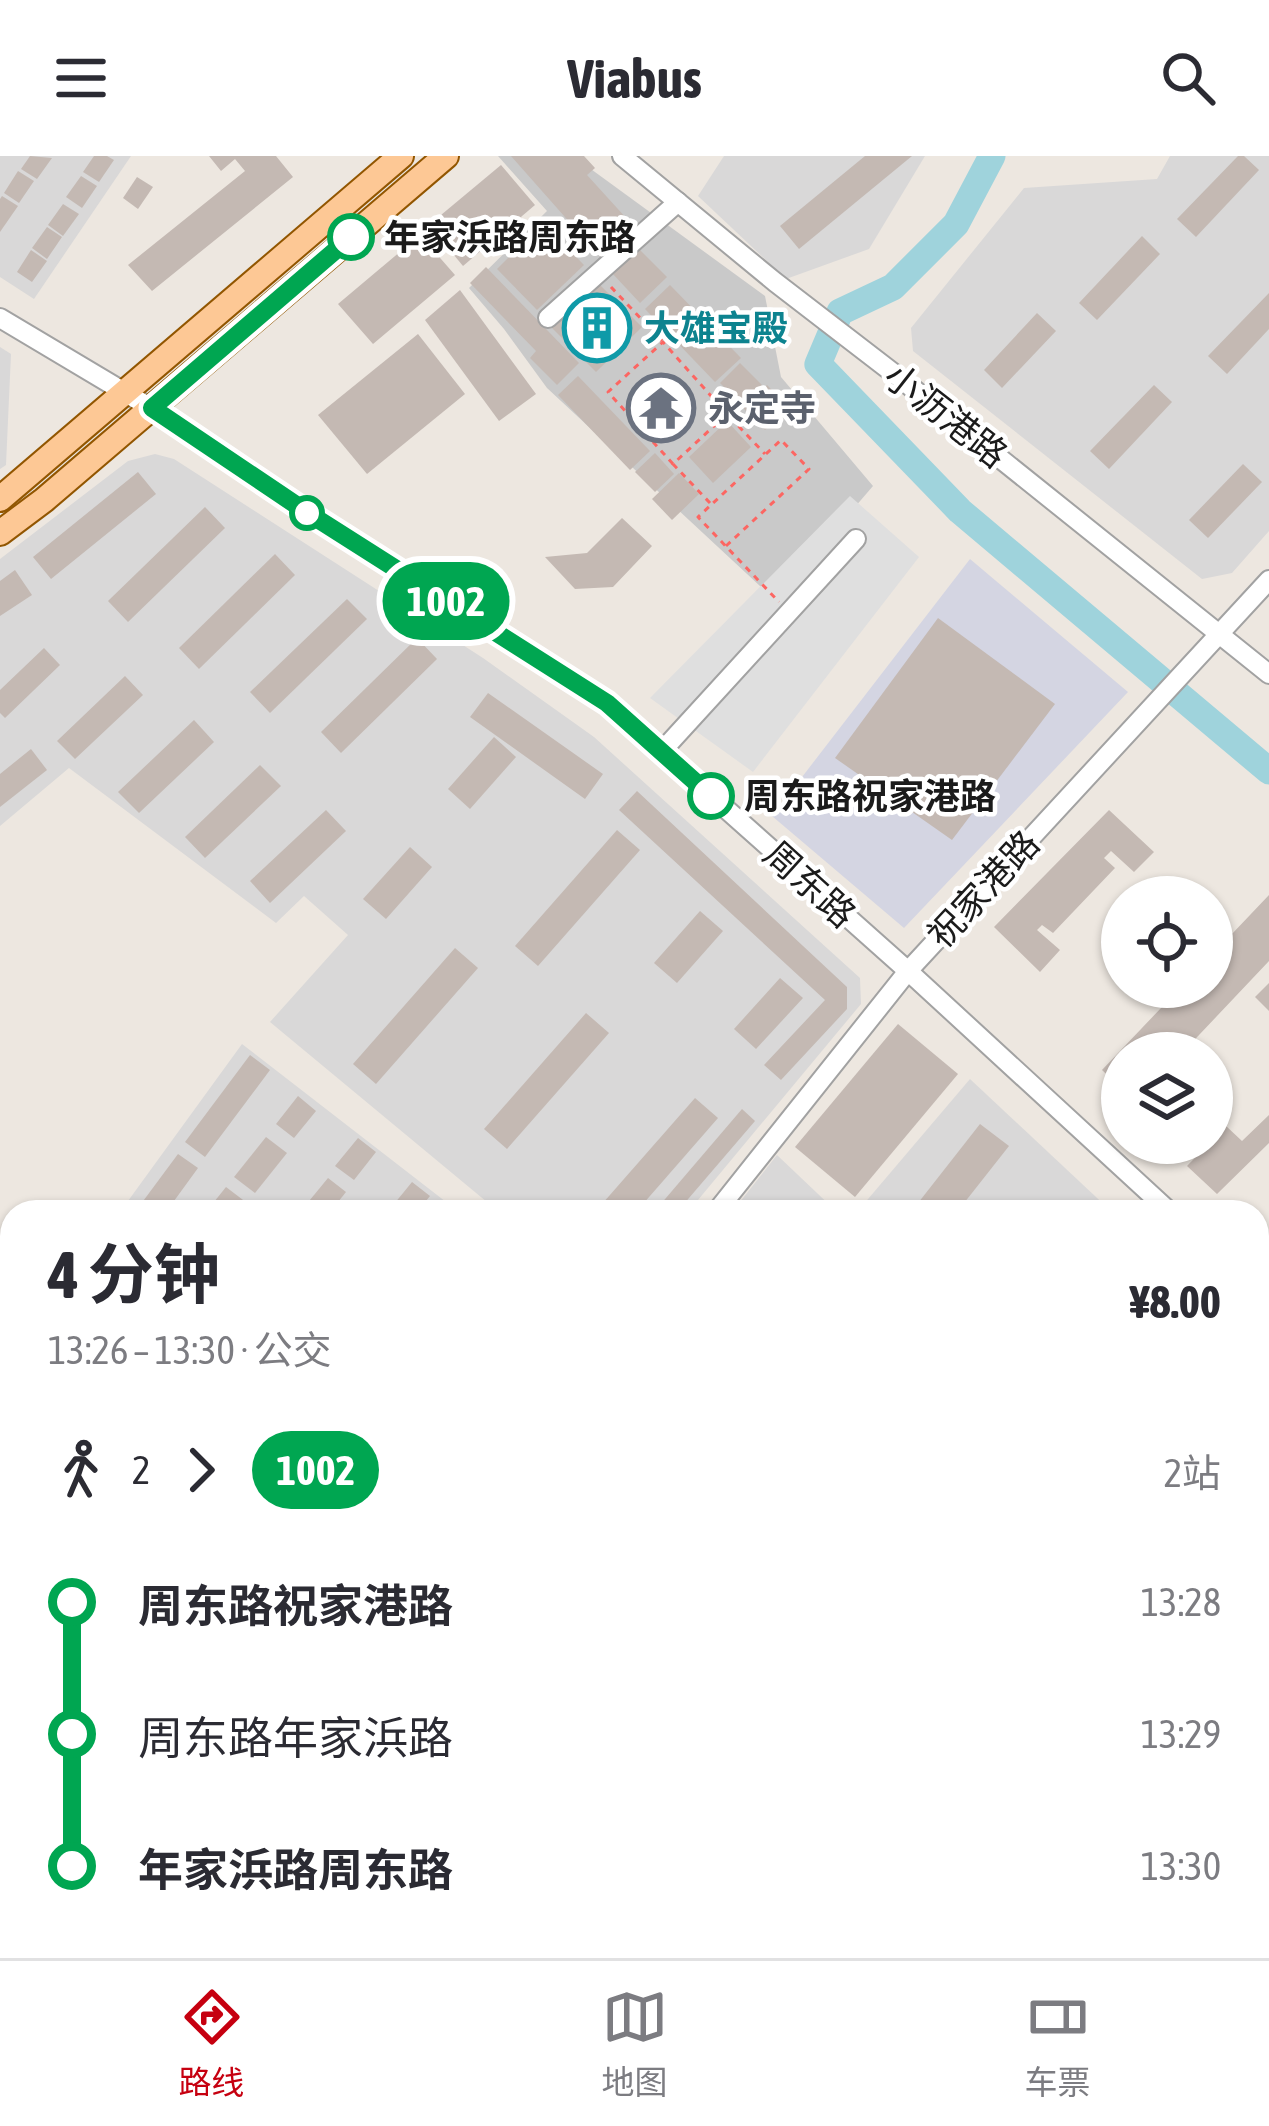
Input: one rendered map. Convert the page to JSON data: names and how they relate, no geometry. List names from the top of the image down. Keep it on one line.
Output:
{"streets":{"street":["小沥港路","周东路","祝家港路"]},"crossings":[["小沥港路","祝家港路"],["周东路","祝家港路"]],"places":{"other":["年家浜路周东路","周东路祝家港路"],"building":["大雄宝殿"],"temple":["永定寺"]},"lines":["bus line 1002"],"page":{"header":"Viabus","on_map":"1002","heading":["4 分钟","13:26 – 13:30 · 公交","¥8.00"],"legs":["2","1002","2站"],"list":[{"name":"周东路祝家港路","value":"13:28"},{"name":"周东路年家浜路","value":"13:29"},{"name":"年家浜路周东路","value":"13:30"}],"tabs":["路线","地图","车票"]}}
